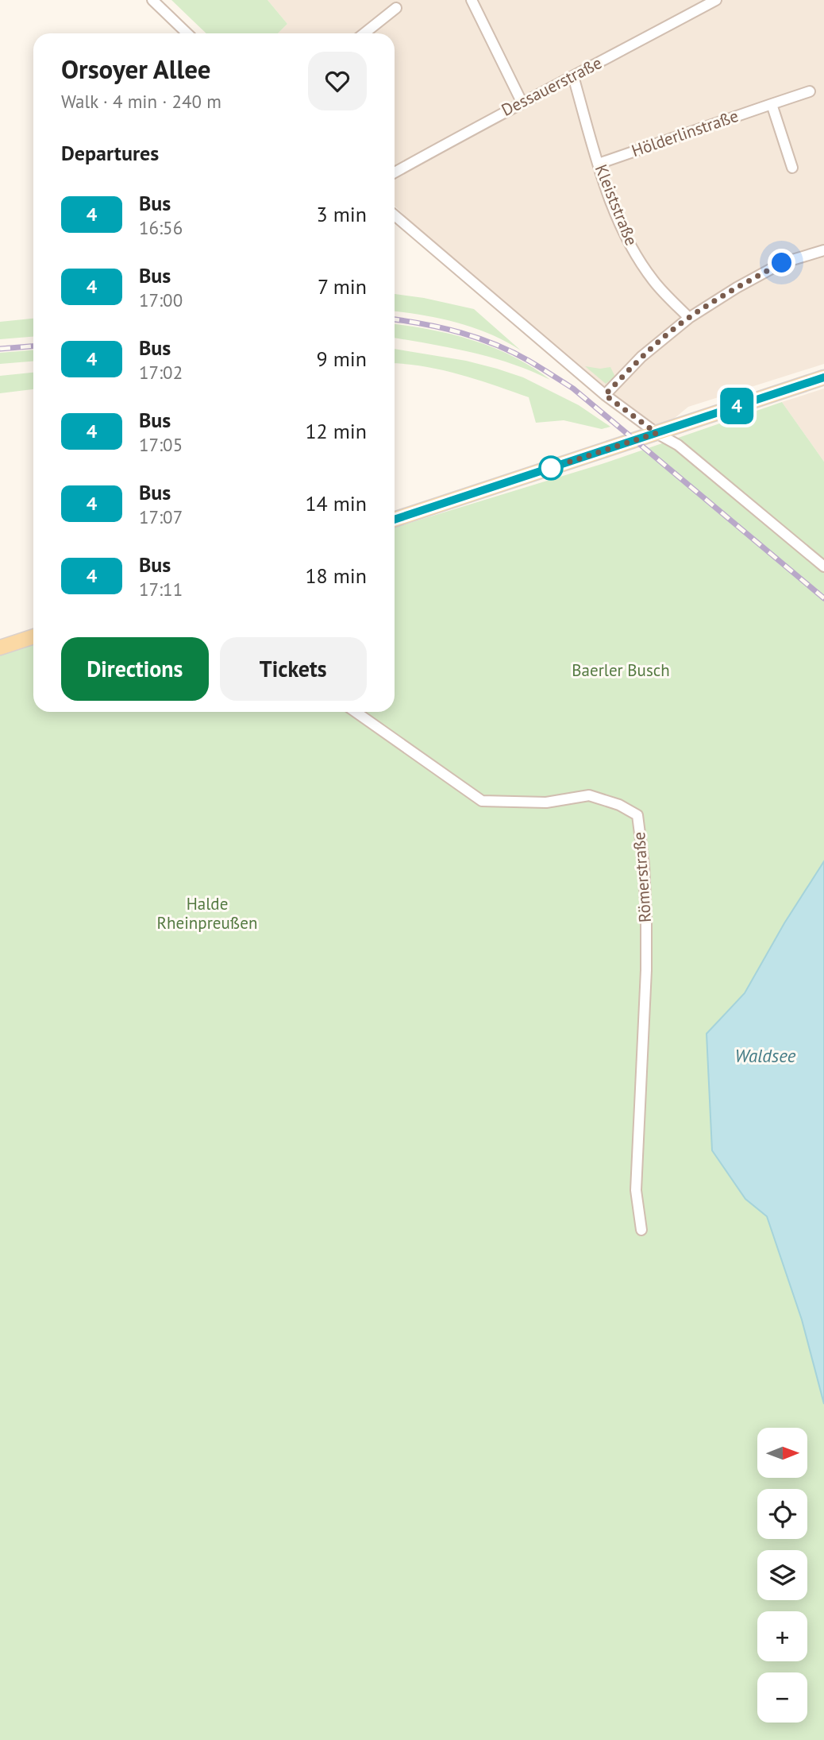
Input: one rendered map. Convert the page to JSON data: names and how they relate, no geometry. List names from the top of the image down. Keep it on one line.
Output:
{"streets":{"street":["Dessauerstraße","Hölderlinstraße","Kleiststraße","Römerstraße"]},"crossings":[["Dessauerstraße","Kleiststraße"],["Hölderlinstraße","Kleiststraße"]],"water":["Waldsee"],"parks":["Baerler Busch","Halde Rheinpreußen"],"lines":["bus line 4"],"north":"right","page":{"on_map":"4","heading":[["Orsoyer Allee","Walk · 4 min · 240 m"],"Departures"],"list":[{"mark":"4","name":"Bus","note":"16:56","value":"3 min"},{"mark":"4","name":"Bus","note":"17:00","value":"7 min"},{"mark":"4","name":"Bus","note":"17:02","value":"9 min"},{"mark":"4","name":"Bus","note":"17:05","value":"12 min"},{"mark":"4","name":"Bus","note":"17:07","value":"14 min"},{"mark":"4","name":"Bus","note":"17:11","value":"18 min"}],"buttons":["Directions","Tickets"],"map_buttons":["+","−"]}}
